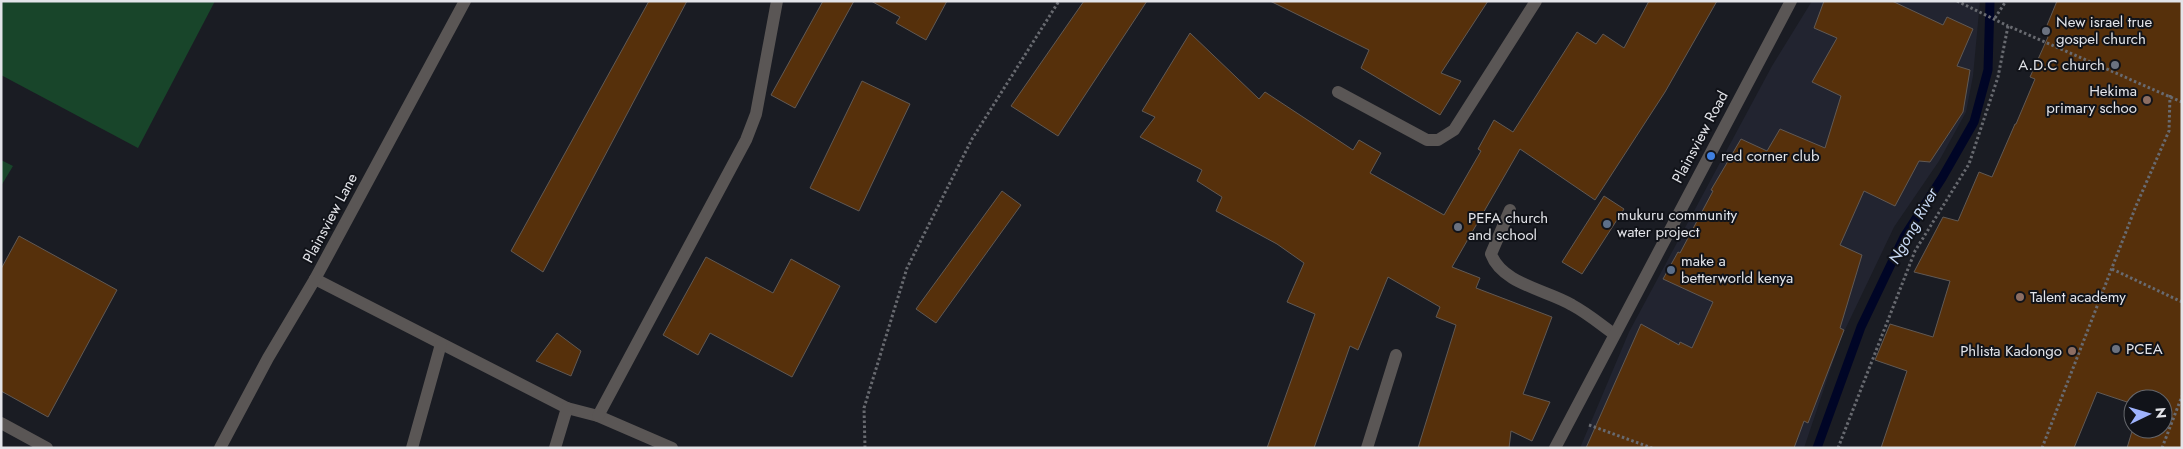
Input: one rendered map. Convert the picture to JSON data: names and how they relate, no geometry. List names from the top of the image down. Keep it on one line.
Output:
{"streets":{"street":["Plainsview Road","Plainsview Lane"]},"water":["Ngong River"],"places":["New israel true gospel church","A.D.C church","Hekima primary schoo","red corner club","mukuru community water project","PEFA church and school","make a betterworld kenya","Talent academy","PCEA","Phlista Kadongo"],"north":"right"}
